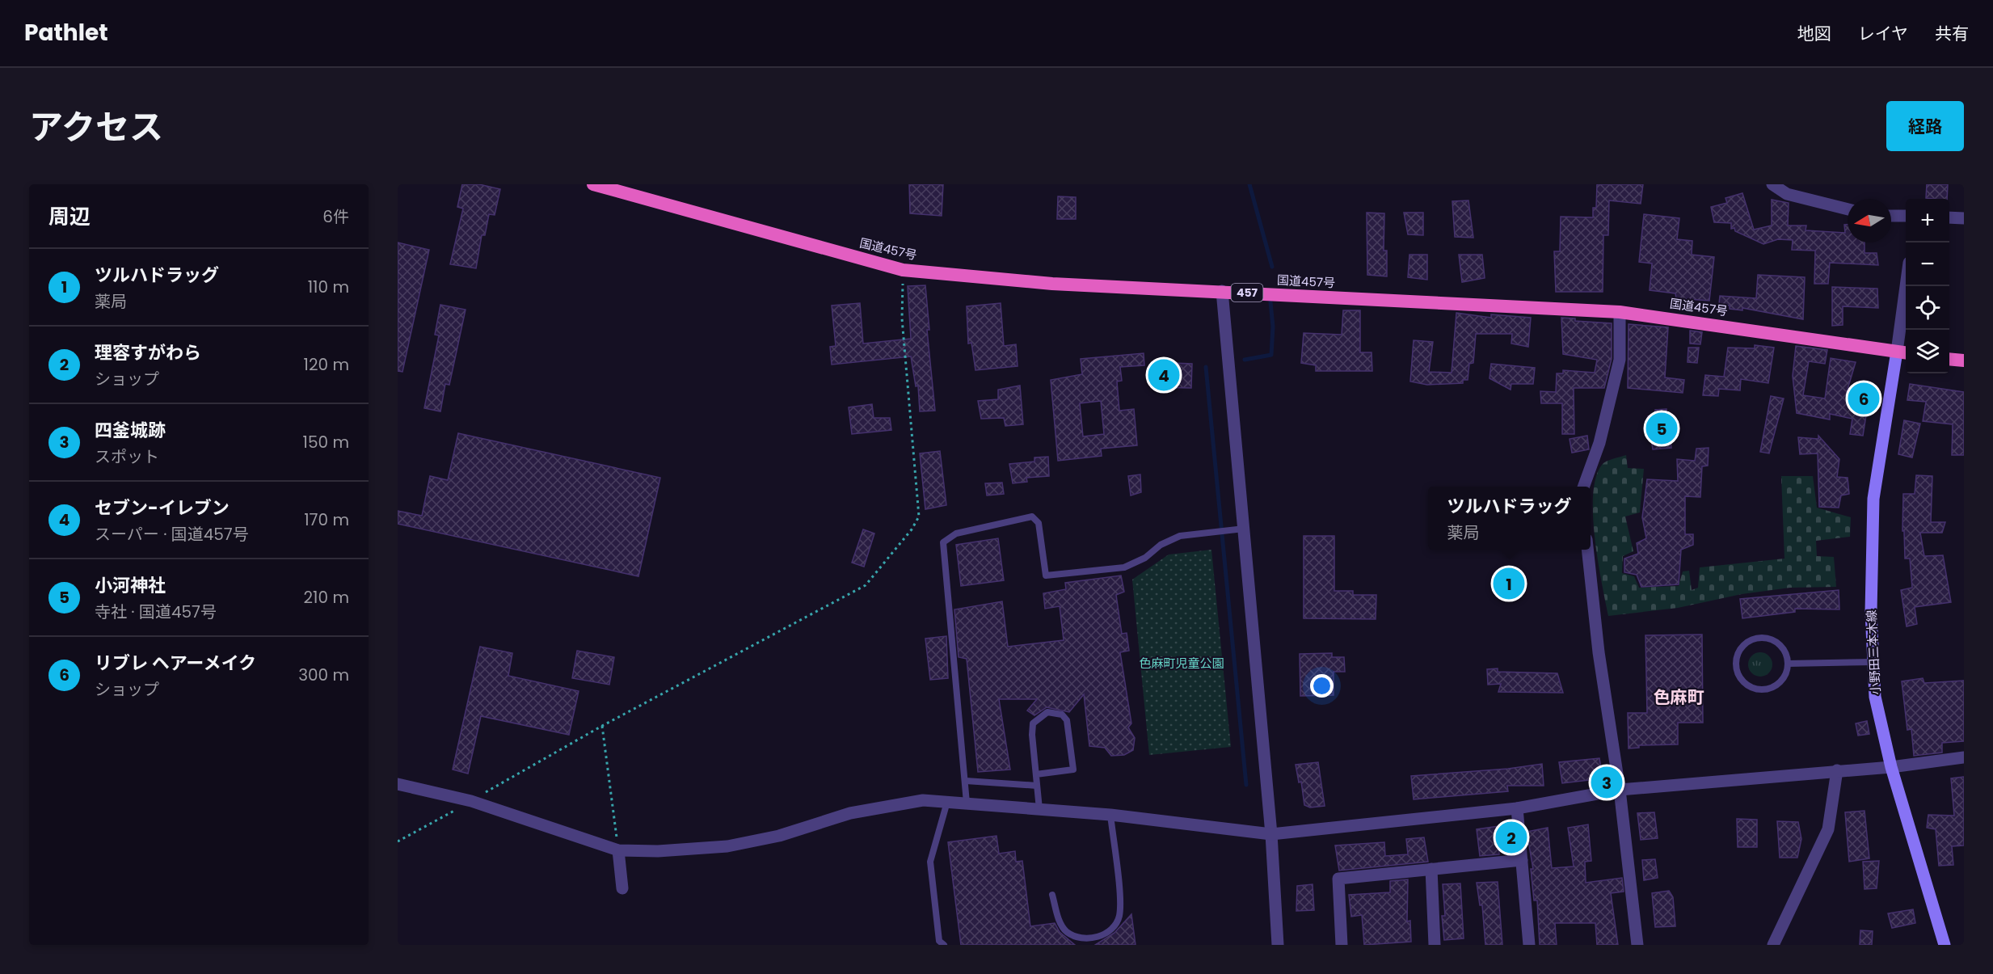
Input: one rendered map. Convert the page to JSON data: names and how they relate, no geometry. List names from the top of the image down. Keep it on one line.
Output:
{"streets":{"highway":["国道457号","457"],"main road":["小野田三本木線"]},"crossings":[["国道457号","小野田三本木線"]],"districts":["色麻町"],"parks":["色麻町児童公園"],"north":"left","page":{"header":"Pathlet","nav":["地図","レイヤ","共有"],"title":"アクセス","buttons":"経路","heading":["周辺","6件"],"map_buttons":["+","−"],"list":[{"mark":"1","name":"ツルハドラッグ","note":"薬局","value":"110 m"},{"mark":"2","name":"理容すがわら","note":"ショップ","value":"120 m"},{"mark":"3","name":"四釜城跡","note":"スポット","value":"150 m"},{"mark":"4","name":"セブン-イレブン","note":"スーパー · 国道457号","value":"170 m"},{"mark":"5","name":"小河神社","note":"寺社 · 国道457号","value":"210 m"},{"mark":"6","name":"リブレ ヘアーメイク","note":"ショップ","value":"300 m"}],"pins":["4","6","5","1","3","2"],"popup":["ツルハドラッグ","薬局"]}}
